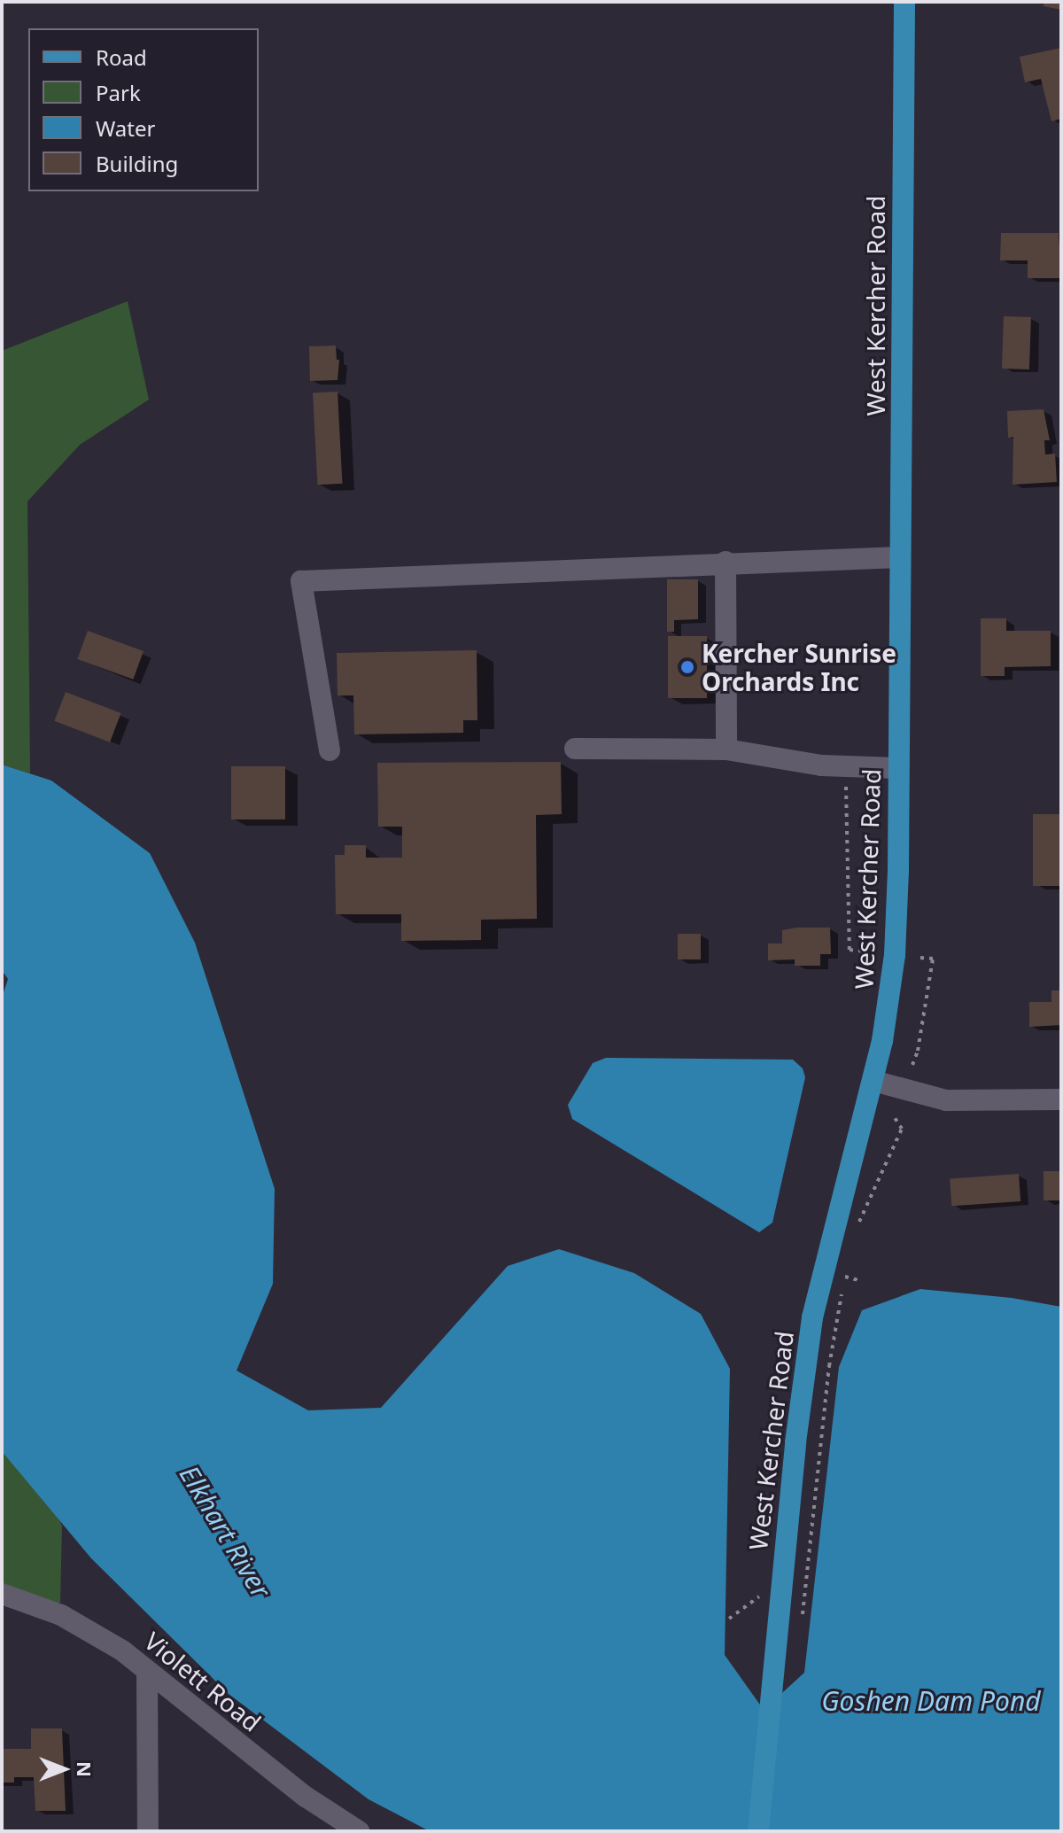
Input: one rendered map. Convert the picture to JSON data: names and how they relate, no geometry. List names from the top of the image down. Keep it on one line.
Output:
{"streets":{"main road":["West Kercher Road"],"street":["Violett Road"]},"water":["Elkhart River","Goshen Dam Pond"],"places":["Kercher Sunrise Orchards Inc"],"legend":["Road","Park","Water","Building"],"north":"right"}
